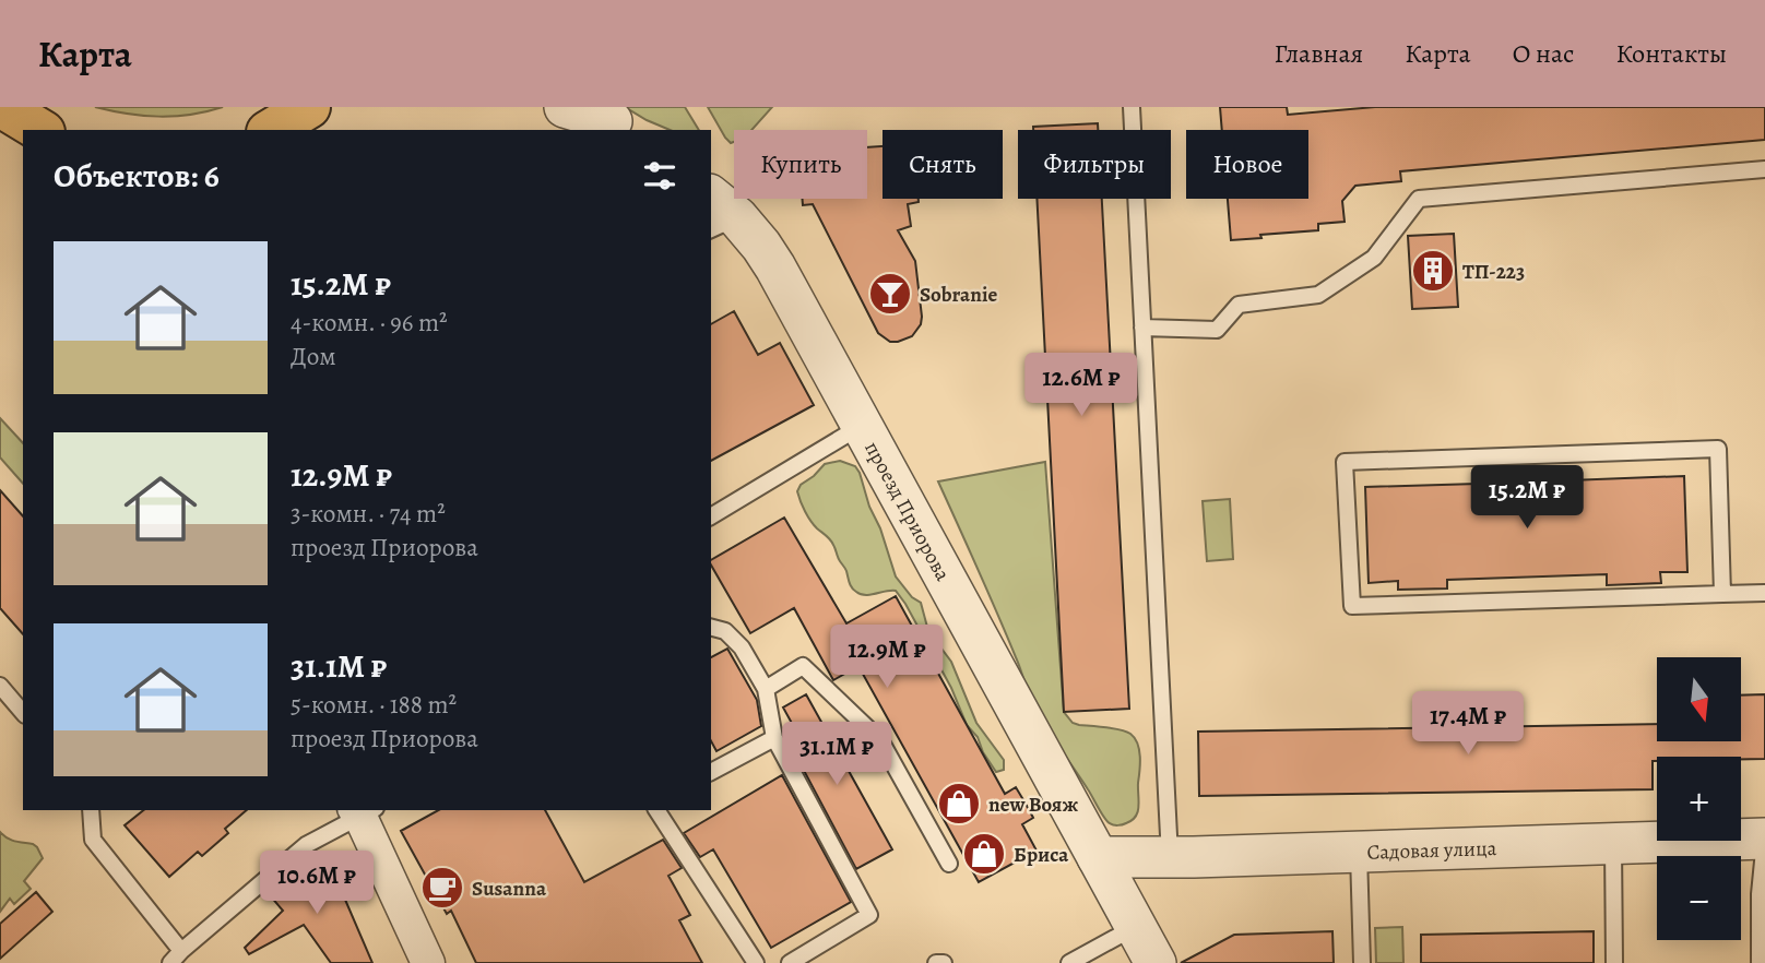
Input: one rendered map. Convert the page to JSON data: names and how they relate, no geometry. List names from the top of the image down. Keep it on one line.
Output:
{"streets":{"street":["проезд Приорова","Садовая улица"]},"crossings":[["проезд Приорова","Садовая улица"]],"places":{"building":["ТП-223"],"bar":["Sobranie"],"shop":["new Вояж","Бриса"],"cafe":["Susanna"]},"north":"bottom","page":{"header":"Карта","nav":["Главная","Карта","О нас","Контакты"],"chip":["Купить","Снять","Фильтры","Новое"],"heading":"Объектов: 6","list":[{"name":"15.2M ₽","note":"4-комн. · 96 m² · Дом"},{"name":"12.9M ₽","note":"3-комн. · 74 m² · проезд Приорова"},{"name":"31.1M ₽","note":"5-комн. · 188 m² · проезд Приорова"}],"price":["12.6M ₽","15.2M ₽","12.9M ₽","17.4M ₽","31.1M ₽","10.6M ₽"],"map_buttons":["+","−"]}}
